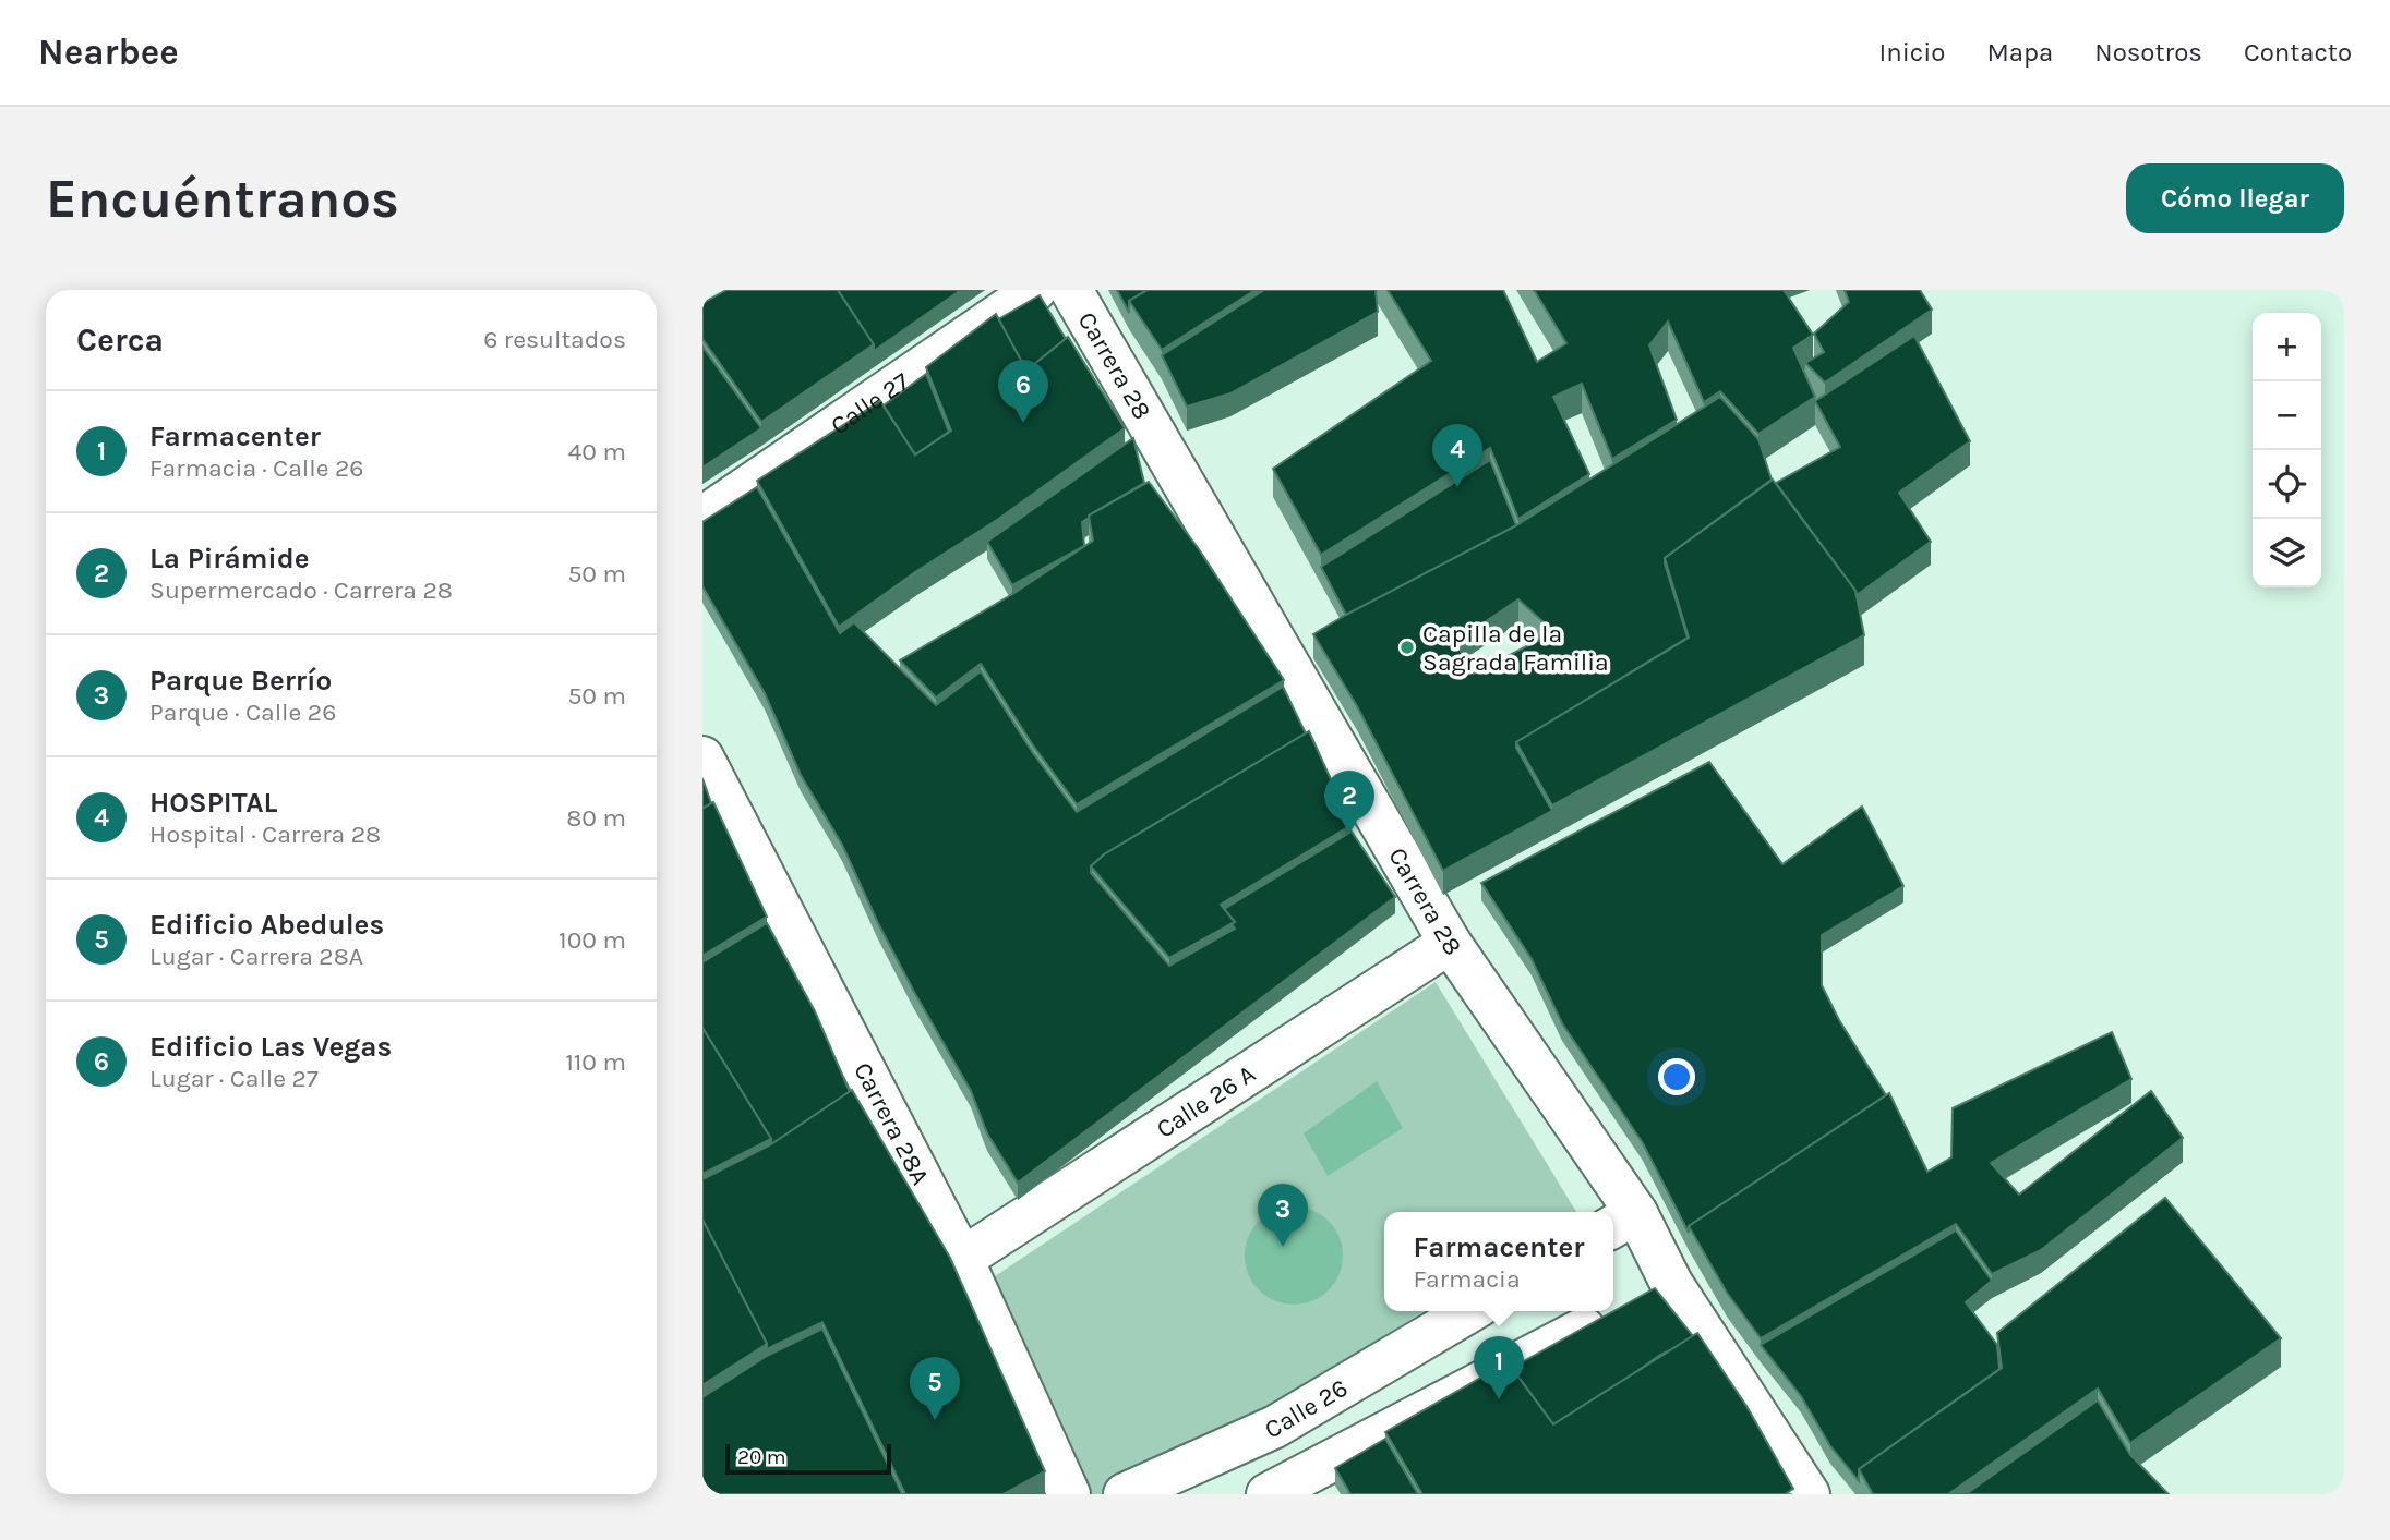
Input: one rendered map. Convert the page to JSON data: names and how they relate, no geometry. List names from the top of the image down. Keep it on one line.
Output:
{"streets":{"street":["Carrera 28","Calle 27","Calle 26 A","Carrera 28A","Calle 26"]},"crossings":[["Carrera 28","Calle 26 A"],["Calle 26 A","Carrera 28A"]],"places":["Capilla de la Sagrada Familia"],"scale_bar":"20 m","page":{"header":"Nearbee","nav":["Inicio","Mapa","Nosotros","Contacto"],"buttons":"Cómo llegar","title":"Encuéntranos","heading":["Cerca","6 resultados"],"map_buttons":["+","−"],"pins":["6","4","2","3","1","5"],"list":[{"mark":"1","name":"Farmacenter","note":"Farmacia · Calle 26","value":"40 m"},{"mark":"2","name":"La Pirámide","note":"Supermercado · Carrera 28","value":"50 m"},{"mark":"3","name":"Parque Berrío","note":"Parque · Calle 26","value":"50 m"},{"mark":"4","name":"HOSPITAL","note":"Hospital · Carrera 28","value":"80 m"},{"mark":"5","name":"Edificio Abedules","note":"Lugar · Carrera 28A","value":"100 m"},{"mark":"6","name":"Edificio Las Vegas","note":"Lugar · Calle 27","value":"110 m"}],"popup":["Farmacenter","Farmacia"],"scale":"20 m"}}
